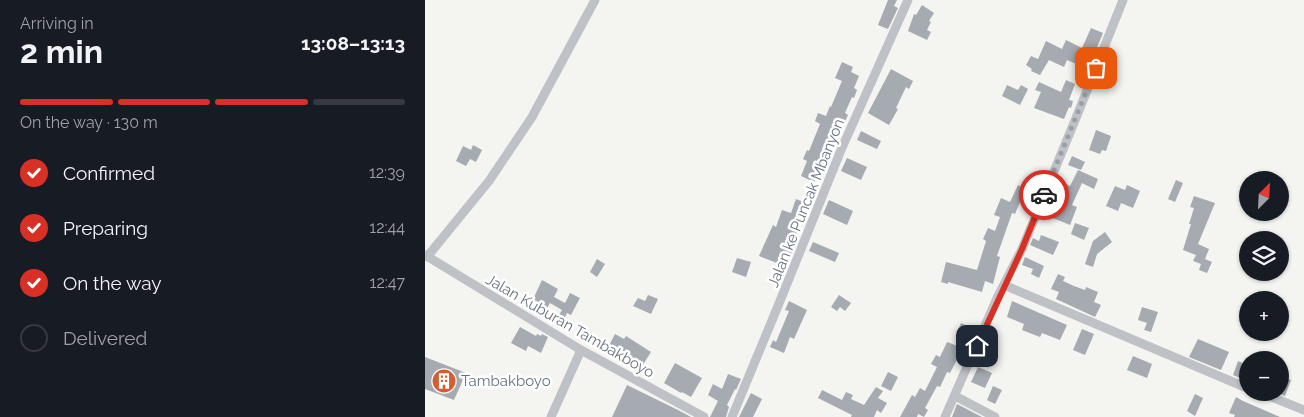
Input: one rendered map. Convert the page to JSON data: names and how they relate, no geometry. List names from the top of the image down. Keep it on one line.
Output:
{"streets":{"street":["Jalan ke Puncak Mbanyon","Jalan Kuburan Tambakboyo"]},"places":{"building":["Tambakboyo"]},"north":"top right","page":{"heading":["2 min","Arriving in","13:08–13:13"],"bar":"On the way · 130 m","list":[["Confirmed","12:39"],["Preparing","12:44"],["On the way","12:47"],"Delivered"],"map_buttons":["+","−"]}}
